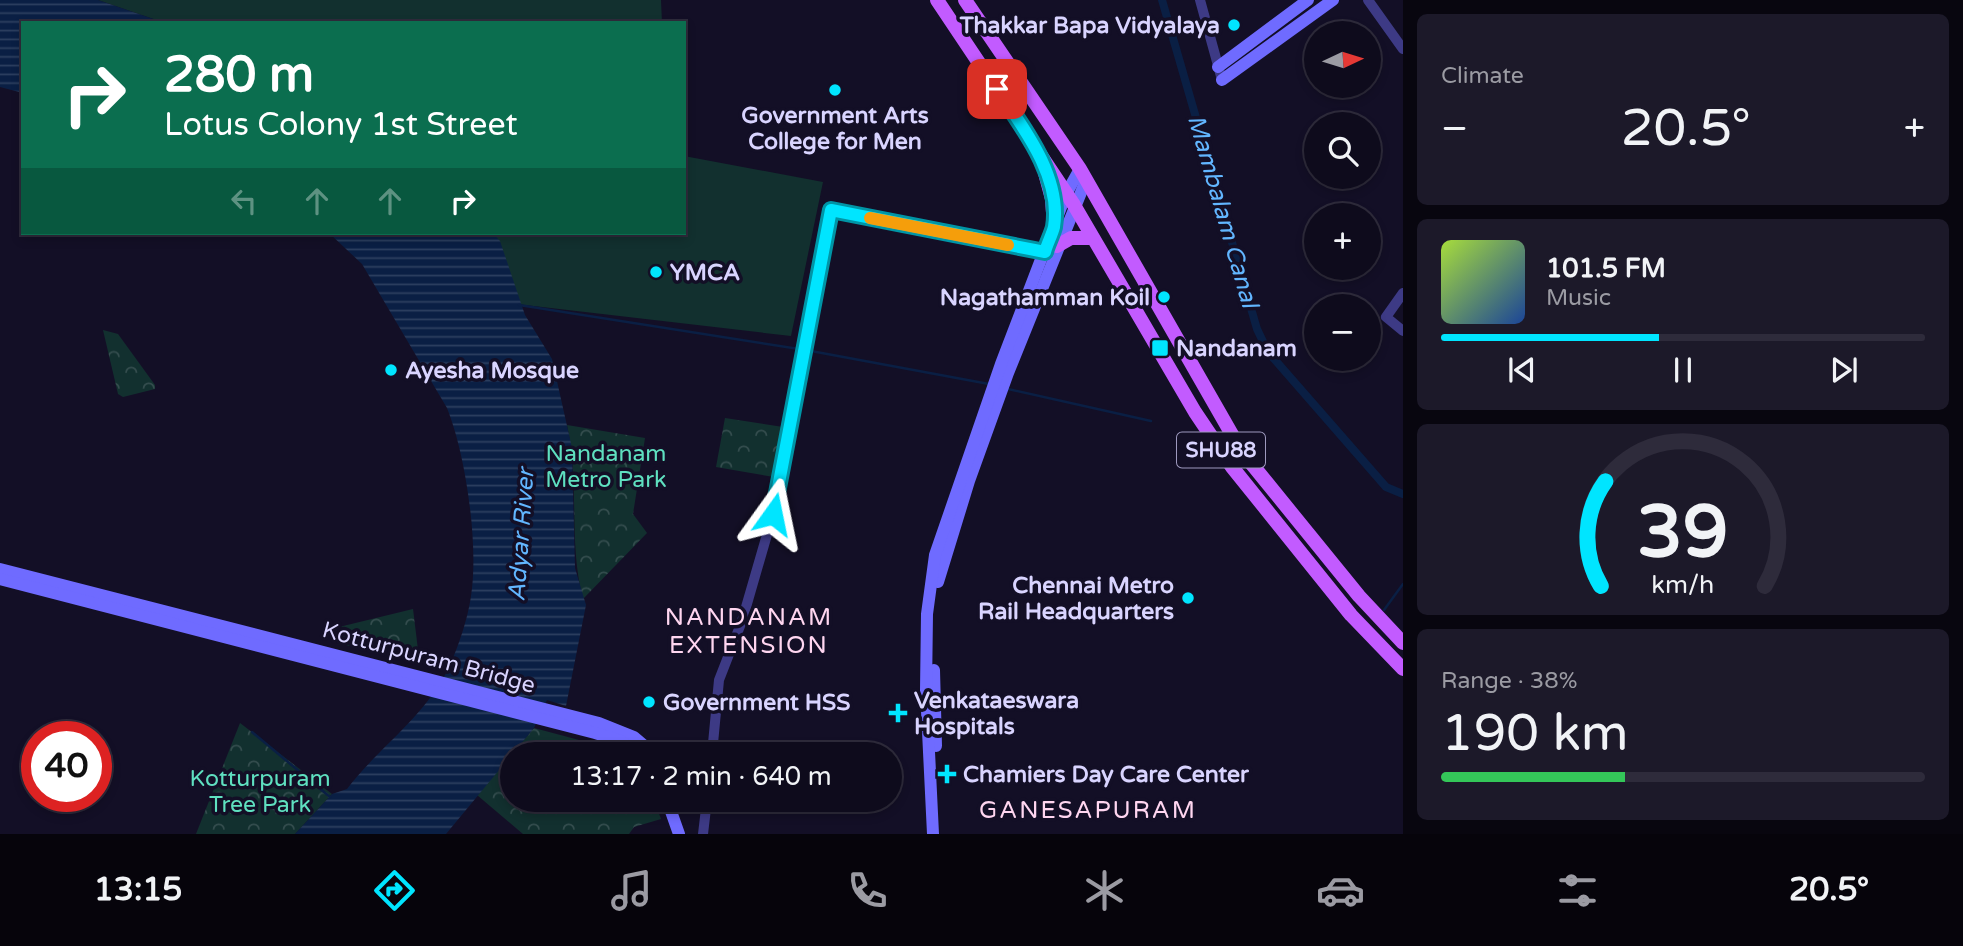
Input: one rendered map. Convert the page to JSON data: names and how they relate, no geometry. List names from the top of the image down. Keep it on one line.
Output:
{"streets":{"main road":["SHU88","Kotturpuram Bridge"]},"districts":["NANDANAM EXTENSION","GANESAPURAM"],"water":["Mambalam Canal","Adyar River"],"parks":["Nandanam Metro Park","Kotturpuram Tree Park"],"places":{"other":["Thakkar Bapa Vidyalaya","Government Arts College for Men","YMCA","Nagathamman Koil","Ayesha Mosque","Chennai Metro Rail Headquarters","Government HSS"],"transit":["Nandanam"],"health":["Venkataeswara Hospitals","Chamiers Day Care Center"]},"north":"right","page":{"tile":["Climate",["Range · 38%","190 km"]],"map_buttons":["+","−"],"turn":["280 m","Lotus Colony 1st Street"],"heat":["−","20.5°","+"],"song":["101.5 FM","Music"],"limit":"40","trip":"13:17 · 2 min · 640 m","tabs":["13:15","20.5°"],"gauge":["39","km/h"]}}
